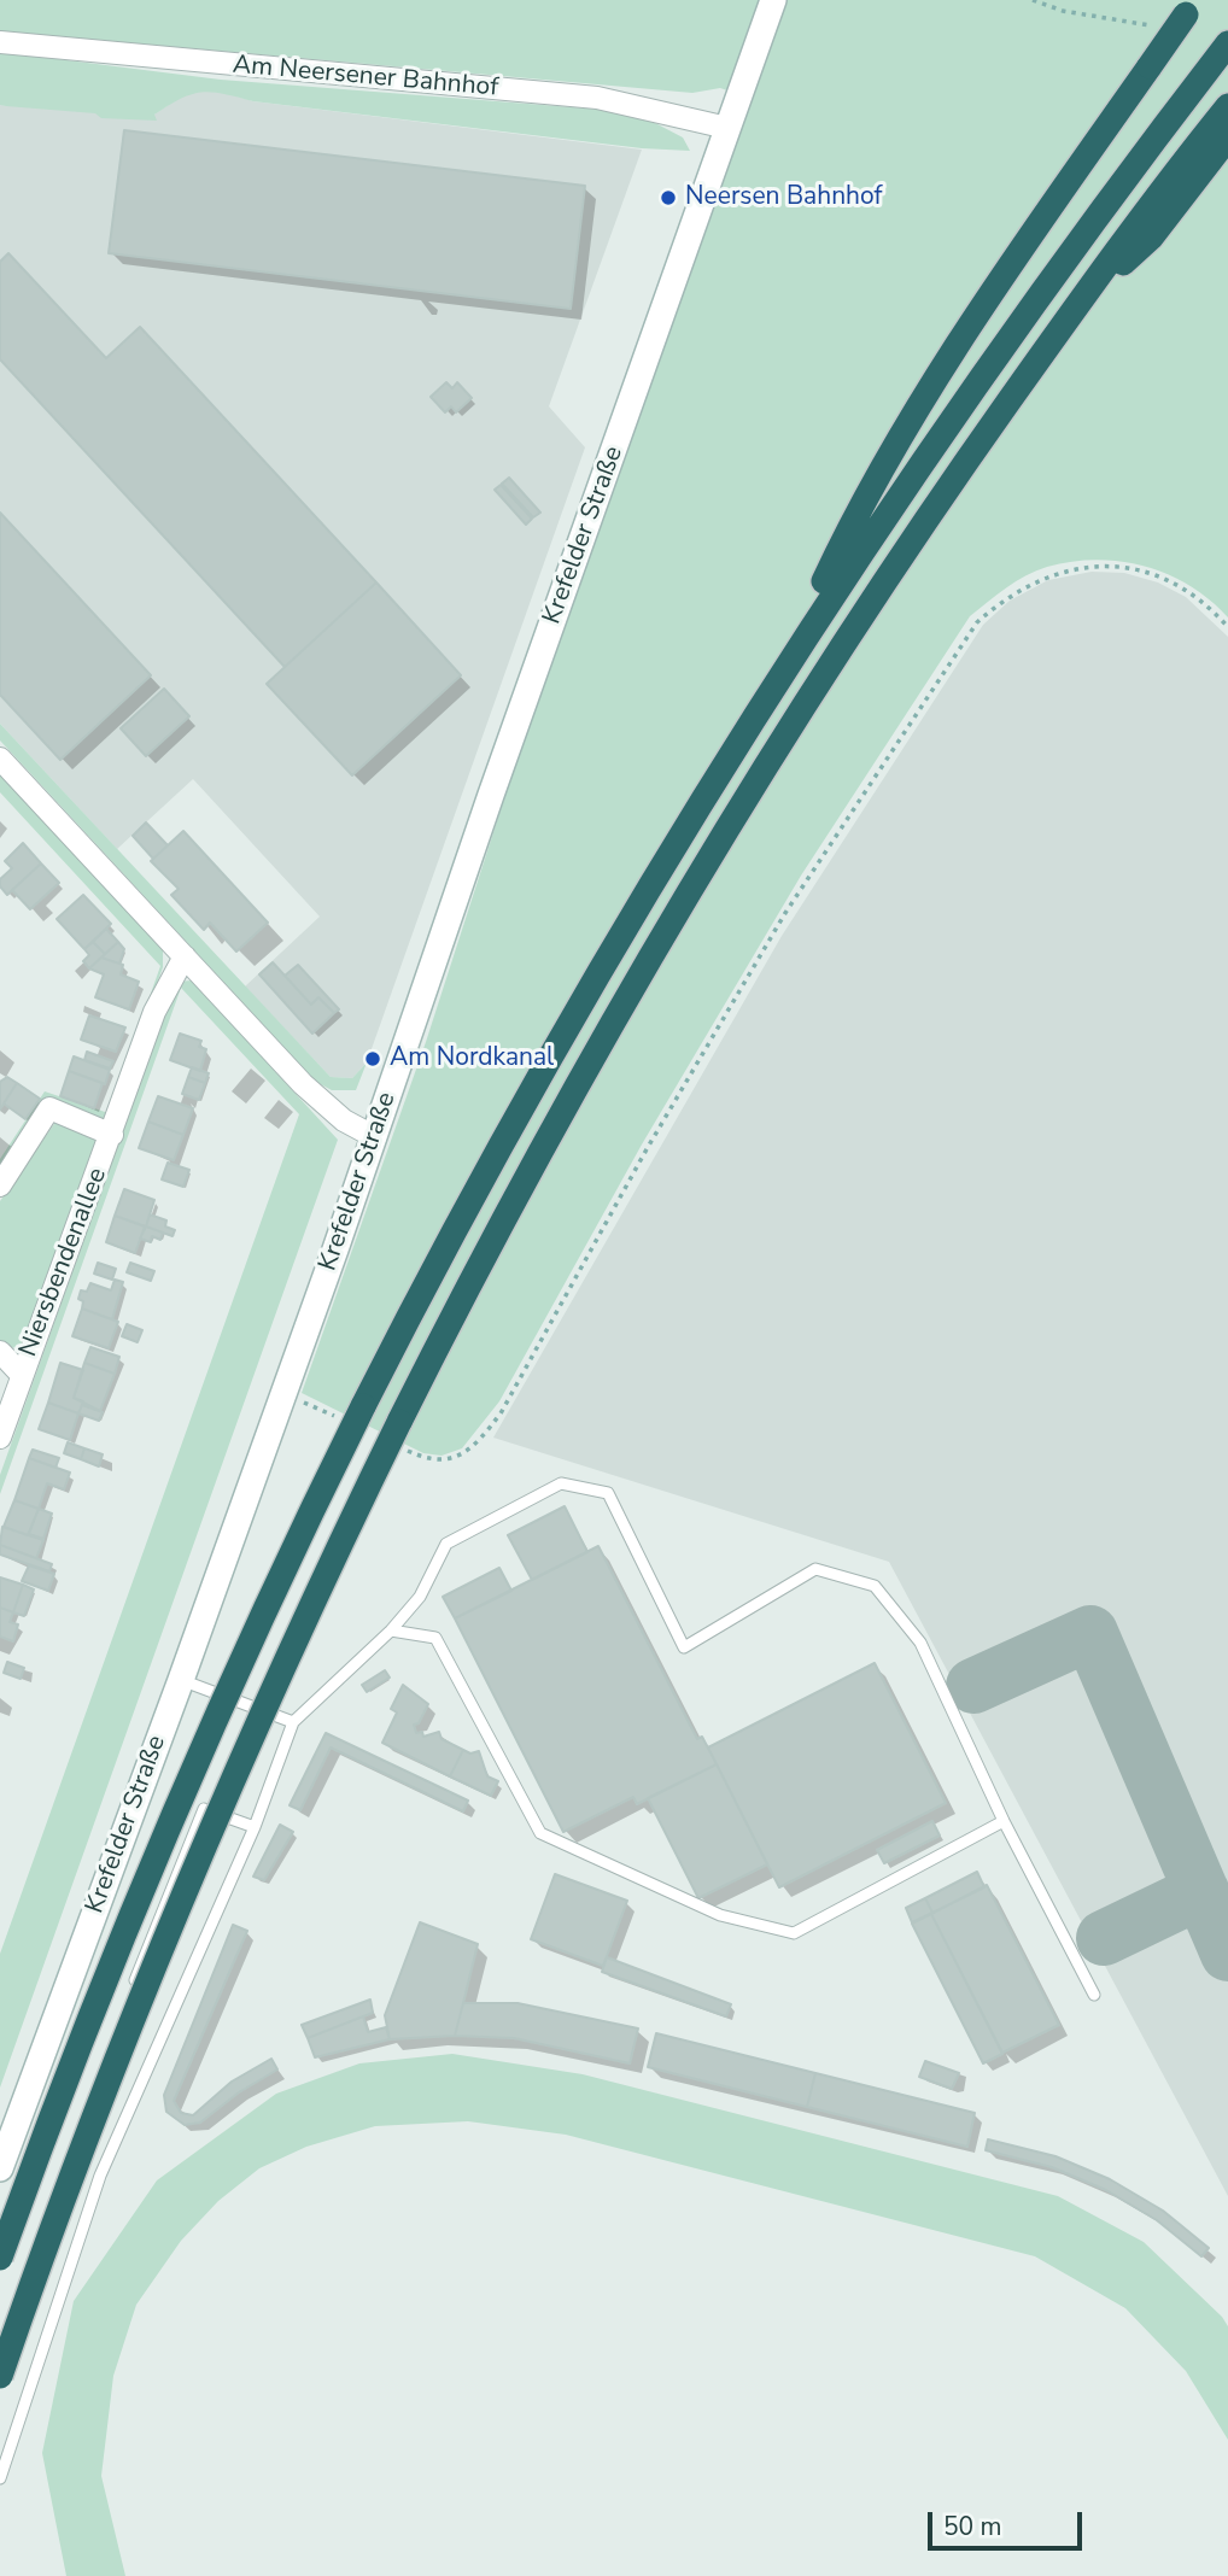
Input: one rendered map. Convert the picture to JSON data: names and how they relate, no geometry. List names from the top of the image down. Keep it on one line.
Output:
{"streets":{"street":["Am Neersener Bahnhof","Krefelder Straße","Niersbendenallee"]},"crossings":[["Am Neersener Bahnhof","Krefelder Straße"]],"places":["Neersen Bahnhof","Am Nordkanal"],"scale_bar":"50 m"}
